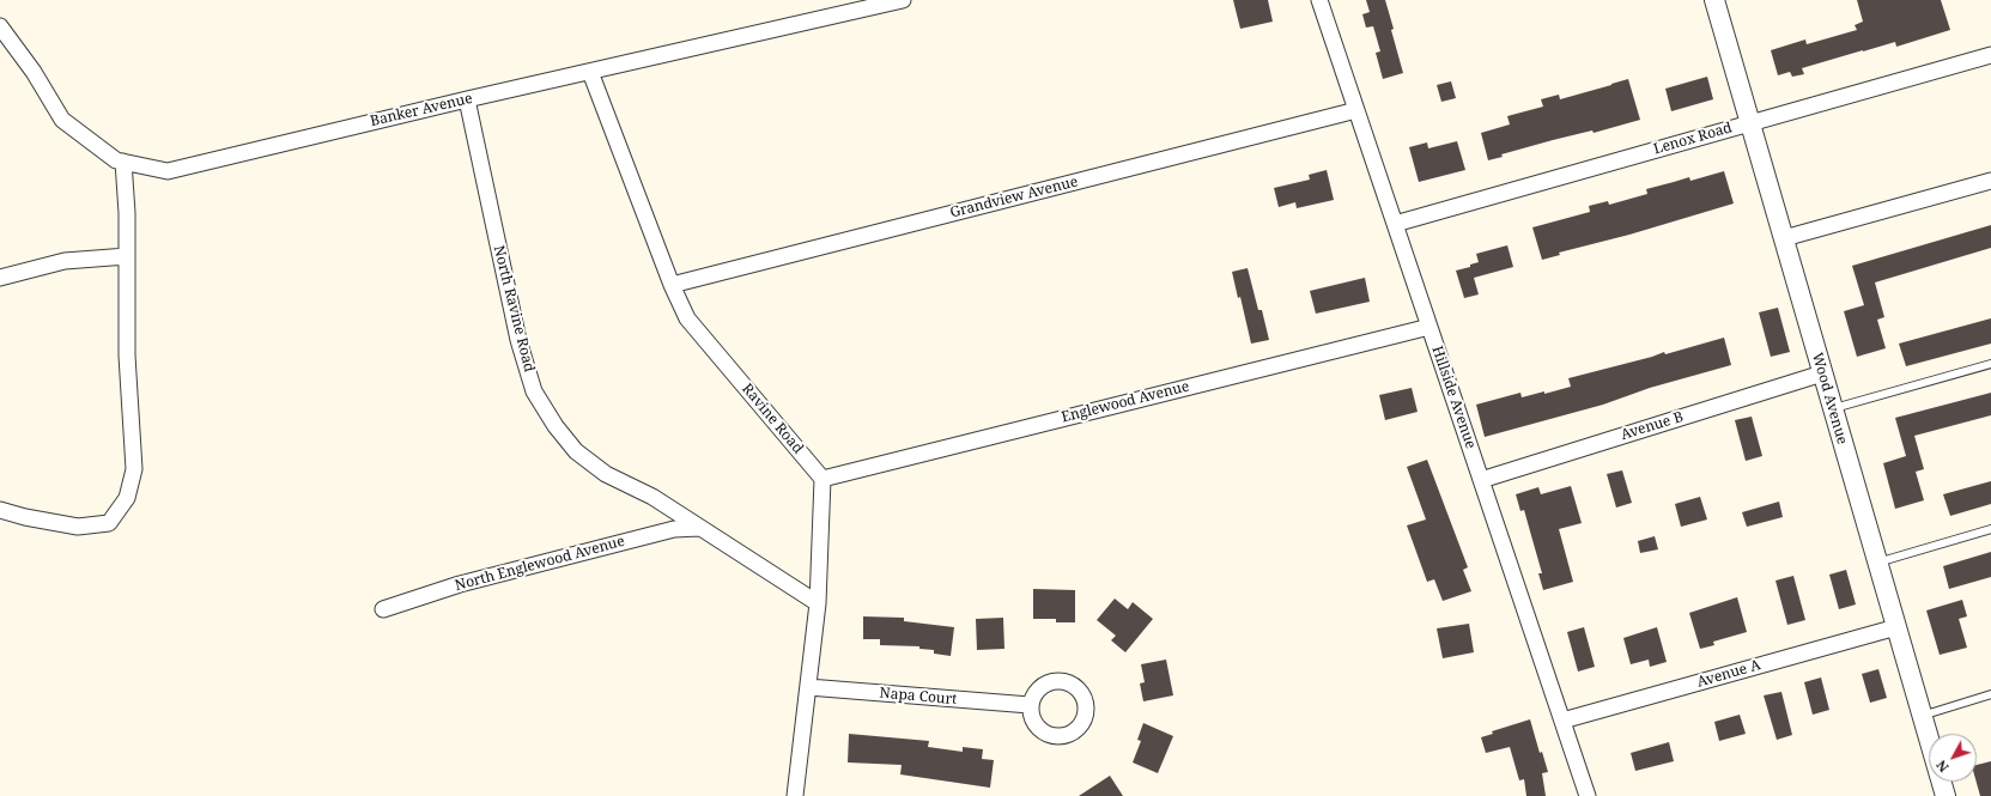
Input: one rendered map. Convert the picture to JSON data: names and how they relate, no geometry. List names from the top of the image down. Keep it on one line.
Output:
{"streets":{"street":["Banker Avenue","Lenox Road","Grandview Avenue","North Ravine Road","Hillside Avenue","Wood Avenue","Englewood Avenue","Ravine Road","Avenue B","North Englewood Avenue","Avenue A","Napa Court"]},"crossings":[["Banker Avenue","North Ravine Road"],["Banker Avenue","Ravine Road"],["Lenox Road","Hillside Avenue"],["Lenox Road","Wood Avenue"],["Grandview Avenue","Hillside Avenue"],["Grandview Avenue","Ravine Road"],["North Ravine Road","North Englewood Avenue"],["Hillside Avenue","Englewood Avenue"],["Hillside Avenue","Avenue B"],["Hillside Avenue","Avenue A"],["Wood Avenue","Avenue B"],["Wood Avenue","Avenue A"],["Englewood Avenue","Ravine Road"]],"north":"bottom left"}
